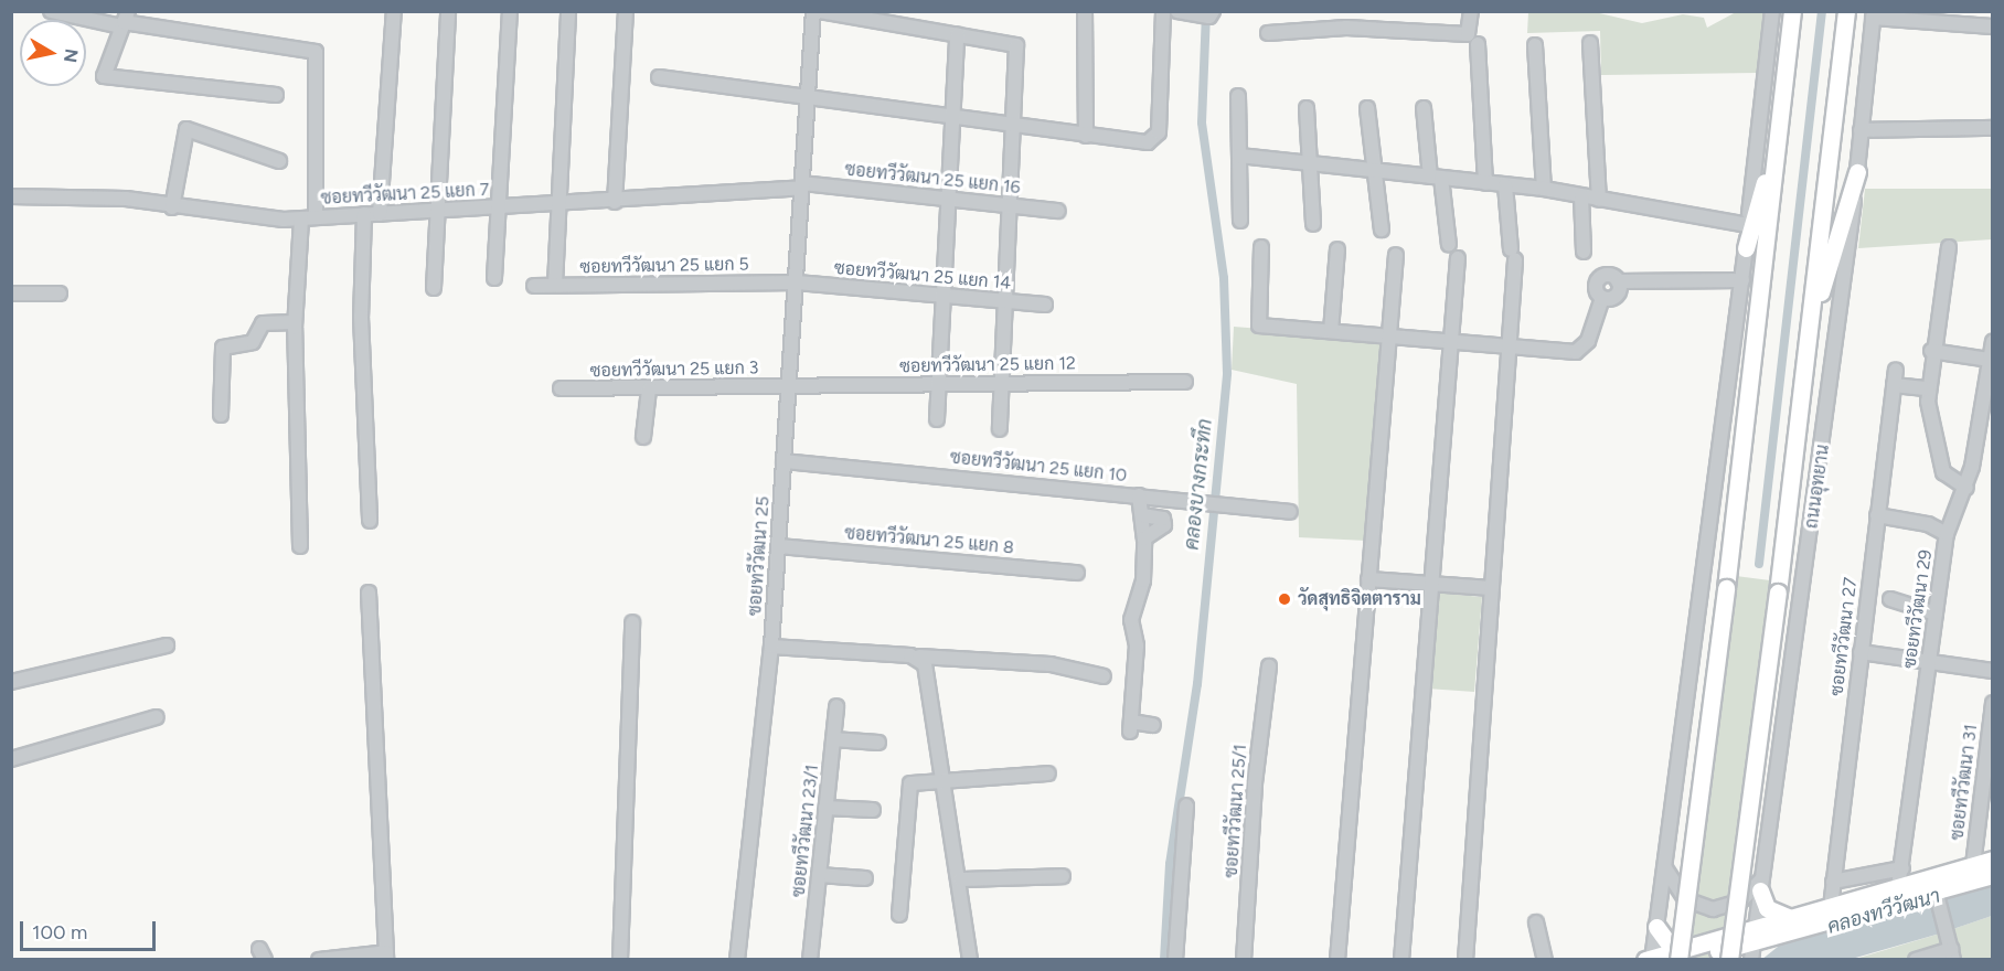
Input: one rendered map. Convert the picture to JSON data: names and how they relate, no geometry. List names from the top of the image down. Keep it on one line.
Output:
{"streets":{"main road":["ถนนอุทยาน"],"street":["ซอยทวีวัฒนา 25 แยก 16","ซอยทวีวัฒนา 25 แยก 7","ซอยทวีวัฒนา 25 แยก 5","ซอยทวีวัฒนา 25 แยก 14","ซอยทวีวัฒนา 25 แยก 12","ซอยทวีวัฒนา 25 แยก 3","ซอยทวีวัฒนา 25 แยก 10","ซอยทวีวัฒนา 25 แยก 8","ซอยทวีวัฒนา 25","ซอยทวีวัฒนา 29","ซอยทวีวัฒนา 27","ซอยทวีวัฒนา 31","ซอยทวีวัฒนา 25/1","ซอยทวีวัฒนา 23/1"]},"crossings":[["ซอยทวีวัฒนา 25 แยก 16","ซอยทวีวัฒนา 25 แยก 7"],["ซอยทวีวัฒนา 25 แยก 16","ซอยทวีวัฒนา 25"],["ซอยทวีวัฒนา 25 แยก 7","ซอยทวีวัฒนา 25"],["ซอยทวีวัฒนา 25 แยก 5","ซอยทวีวัฒนา 25 แยก 14"],["ซอยทวีวัฒนา 25 แยก 5","ซอยทวีวัฒนา 25"],["ซอยทวีวัฒนา 25 แยก 14","ซอยทวีวัฒนา 25"],["ซอยทวีวัฒนา 25 แยก 12","ซอยทวีวัฒนา 25 แยก 3"],["ซอยทวีวัฒนา 25 แยก 12","ซอยทวีวัฒนา 25"],["ซอยทวีวัฒนา 25 แยก 3","ซอยทวีวัฒนา 25"],["ซอยทวีวัฒนา 25 แยก 10","ซอยทวีวัฒนา 25"],["ซอยทวีวัฒนา 25 แยก 8","ซอยทวีวัฒนา 25"]],"water":["คลองบางกระทึก","คลองทวีวัฒนา"],"places":["วัดสุทธิจิตตาราม"],"scale_bar":"100 m","north":"right"}
